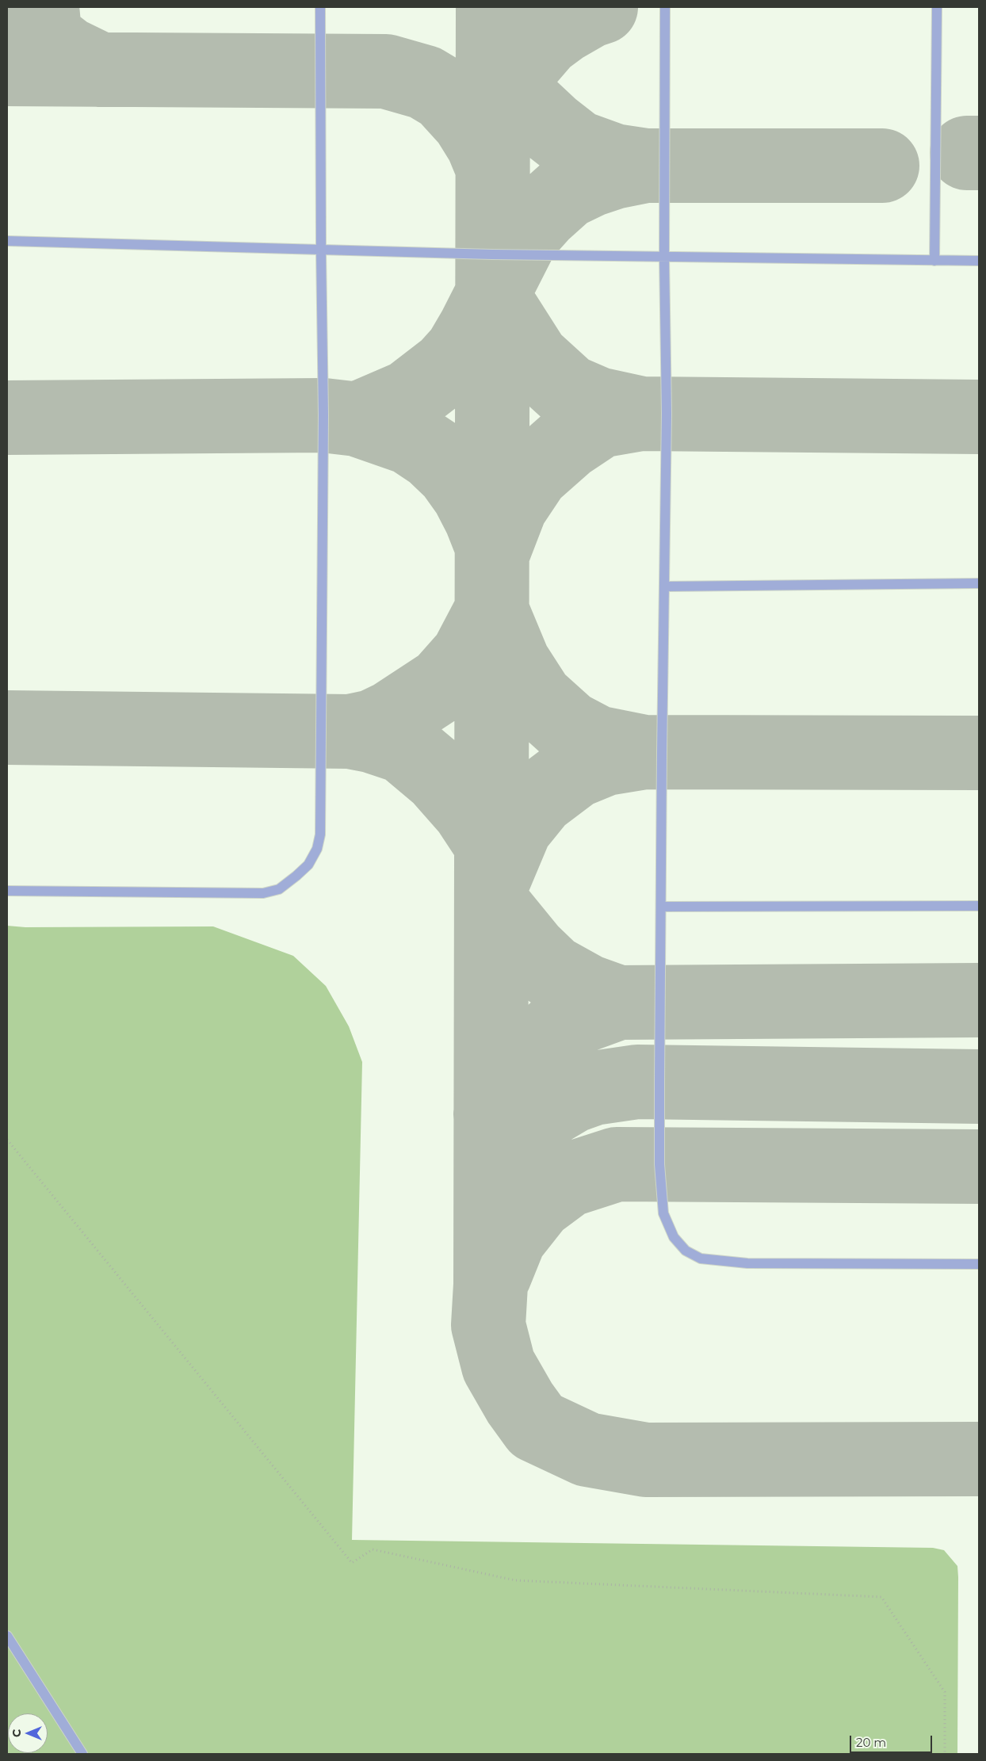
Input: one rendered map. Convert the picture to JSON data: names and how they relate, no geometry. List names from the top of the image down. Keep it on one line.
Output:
{"scale_bar":"20 m","north":"left"}
